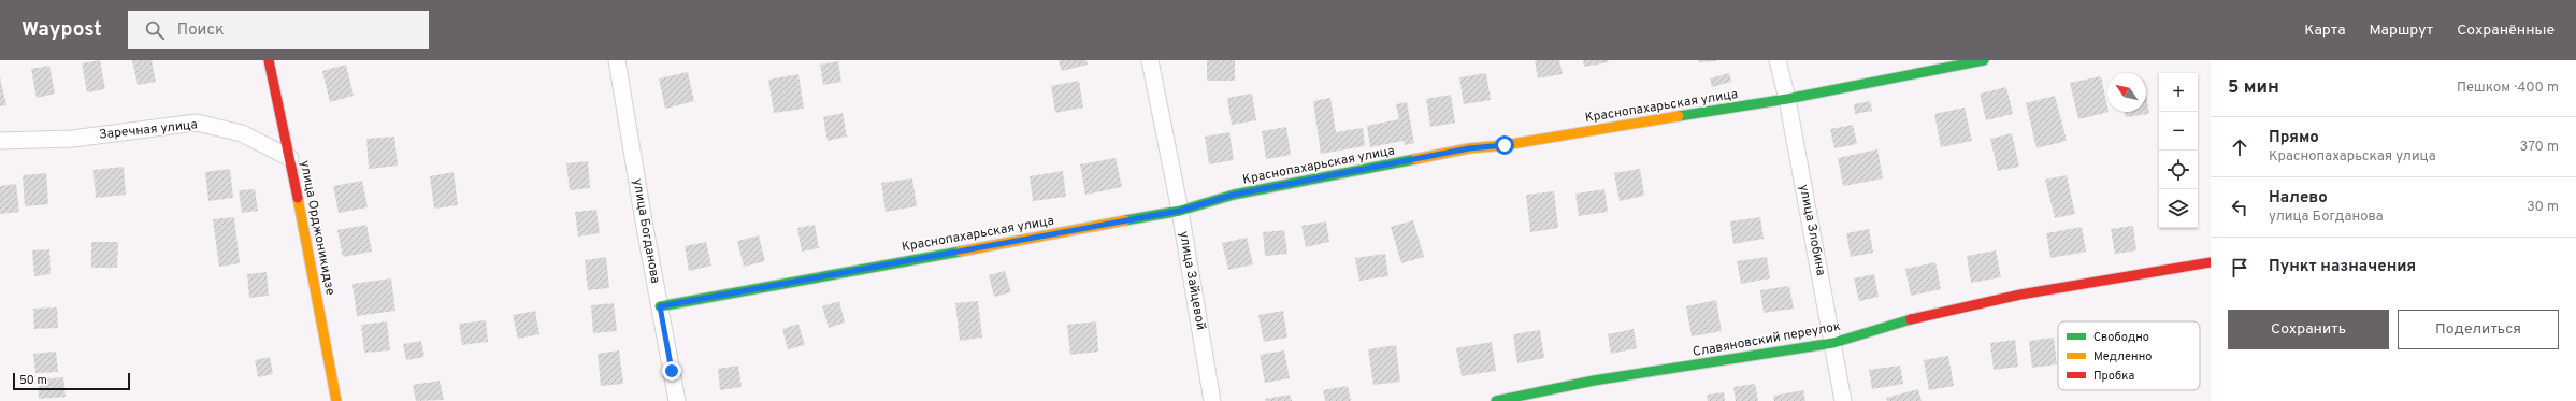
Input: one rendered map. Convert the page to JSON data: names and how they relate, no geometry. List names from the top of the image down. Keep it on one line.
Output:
{"streets":{"street":["Краснопахарьская улица","Заречная улица","улица Орджоникидзе","улица Злобина","улица Богданова","улица Зайцевой","Славяновский переулок"]},"crossings":[["Краснопахарьская улица","улица Злобина"],["Краснопахарьская улица","улица Богданова"],["Краснопахарьская улица","улица Зайцевой"],["Заречная улица","улица Орджоникидзе"],["улица Злобина","Славяновский переулок"]],"legend":["Свободно","Медленно","Пробка"],"scale_bar":"50 m","north":"top left","page":{"header":"Waypost","search":"Поиск","nav":["Карта","Маршрут","Сохранённые"],"heading":["5 мин","Пешком · 400 m"],"map_buttons":["+","−"],"list":[["Прямо","Краснопахарьская улица","370 m"],["Налево","улица Богданова","30 m"],"Пункт назначения"],"buttons":["Сохранить","Поделиться"],"scale":"50 m"}}
